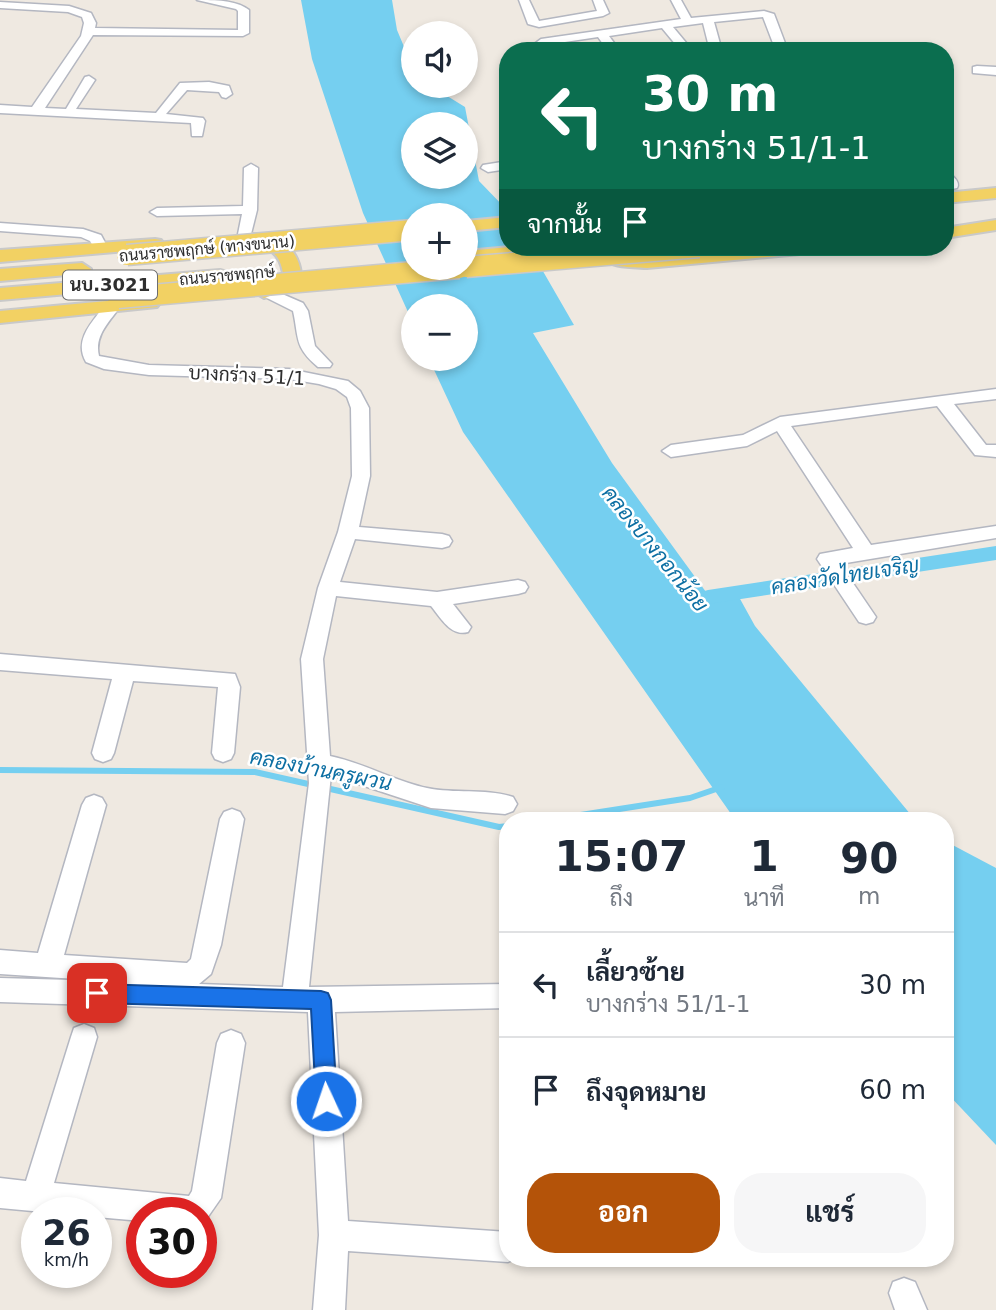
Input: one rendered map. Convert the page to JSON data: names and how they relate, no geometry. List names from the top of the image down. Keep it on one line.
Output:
{"streets":{"main road":["ถนนราชพฤกษ์ (ทางขนาน)","ถนนราชพฤกษ์","นบ.3021"],"street":["บางกร่าง 51/1"]},"crossings":[["นบ.3021","บางกร่าง 51/1"]],"water":["คลองบางกอกน้อย","คลองวัดไทยเจริญ","คลองบ้านครูผวน"],"page":{"map_buttons":["+","−"],"turn":["30 m","บางกร่าง 51/1-1"],"then":"จากนั้น","eta":["15:07","ถึง","1","นาที","90","m"],"list":[{"name":"เลี้ยวซ้าย","note":"บางกร่าง 51/1-1","value":"30 m"},{"name":"ถึงจุดหมาย","value":"60 m"}],"buttons":["ออก","แชร์"],"speed":"26 km/h","limit":"30"}}
